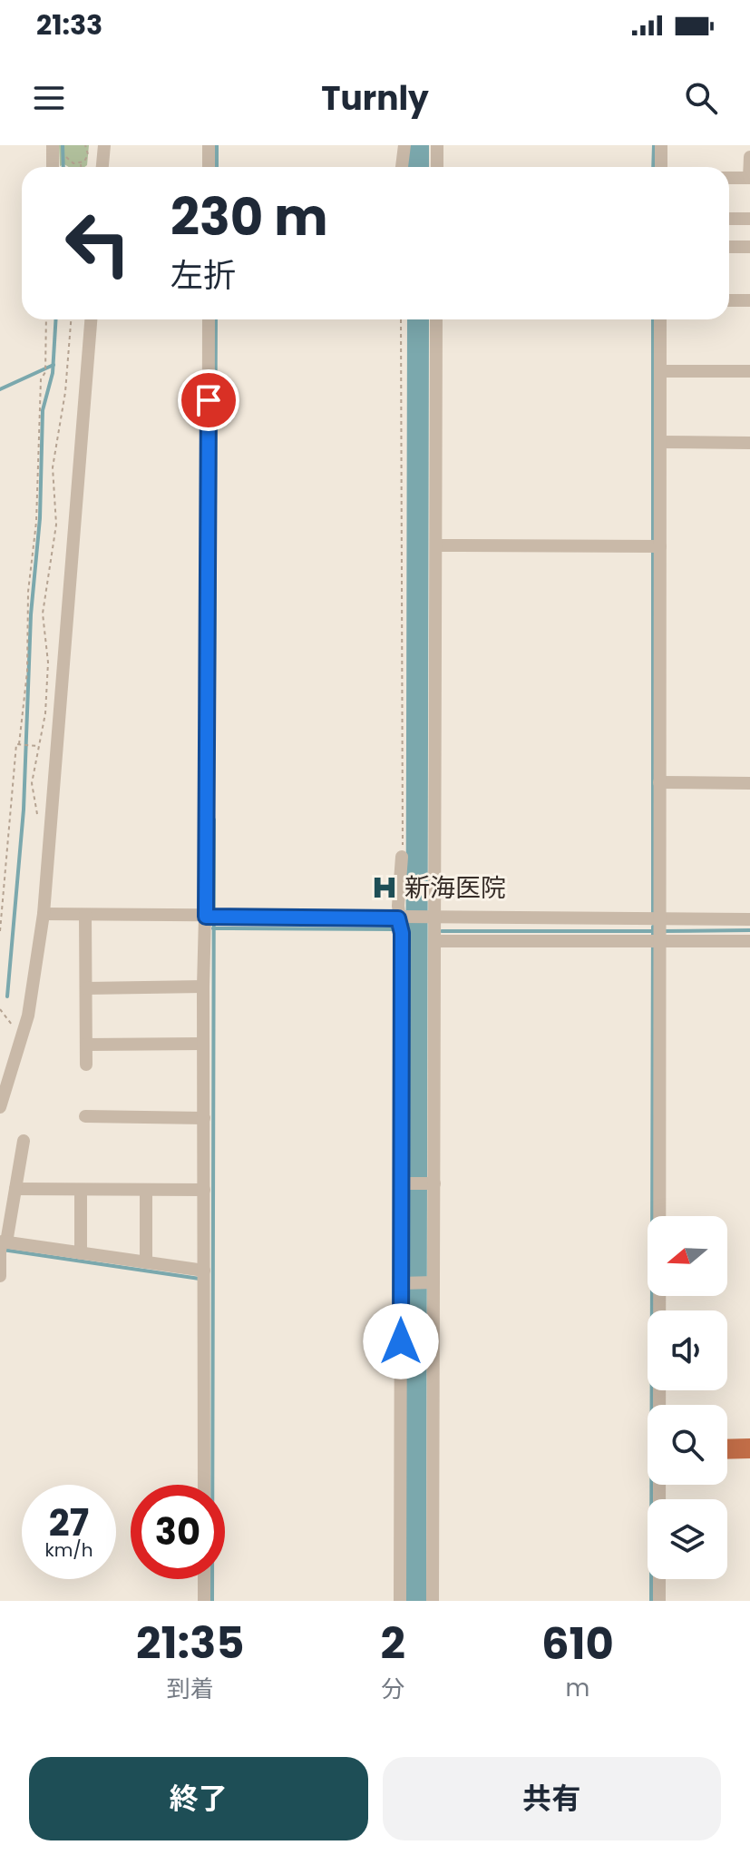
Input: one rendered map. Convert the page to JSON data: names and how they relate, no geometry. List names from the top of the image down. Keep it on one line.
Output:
{"places":{"hospital":["新海医院"]},"north":"left","page":{"status":"21:33","header":"Turnly","turn":["230 m","左折"],"speed":"27 km/h","limit":"30","eta":["21:35","到着","2","分","610","m"],"buttons":["終了","共有"]}}
